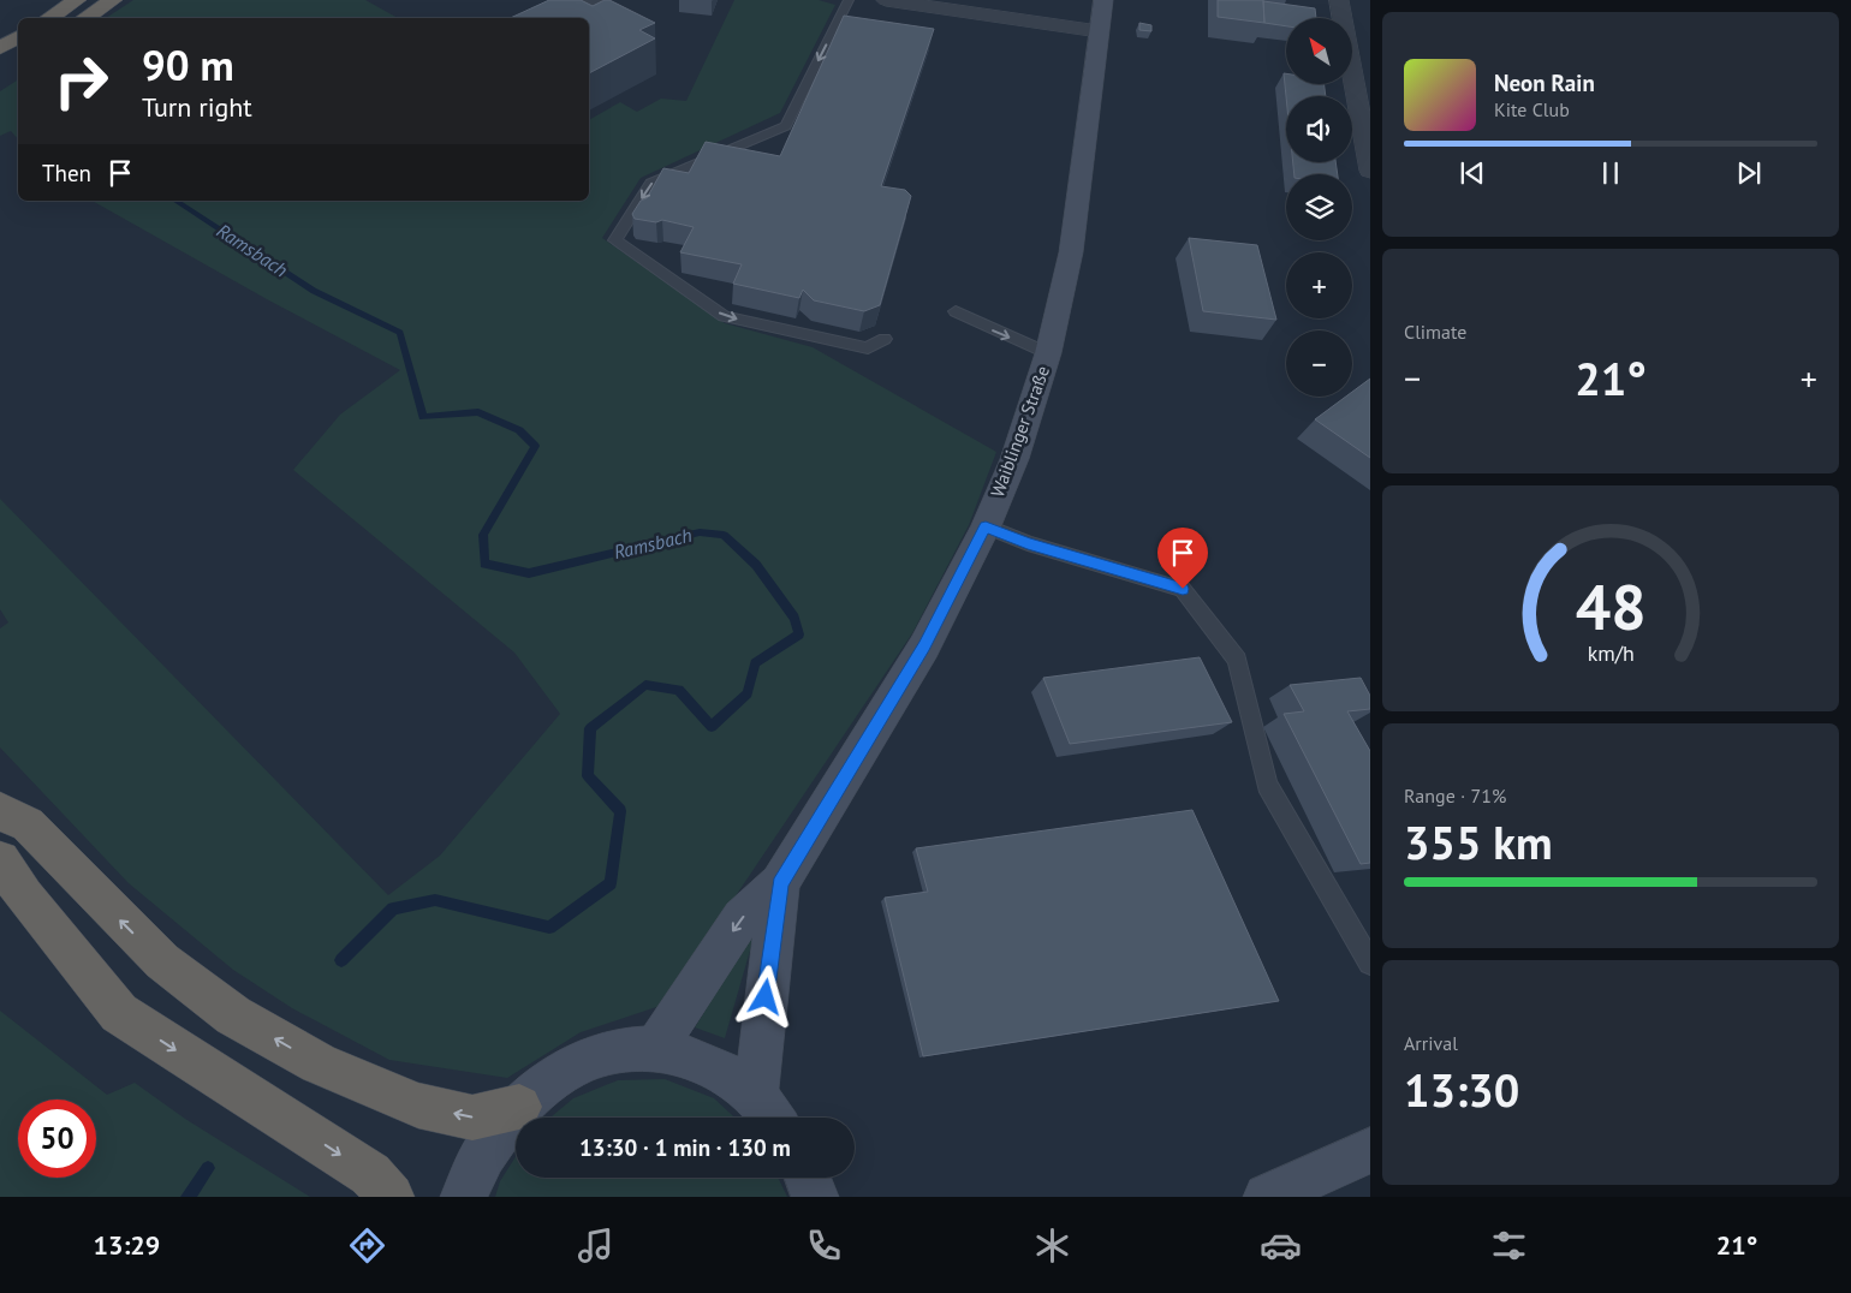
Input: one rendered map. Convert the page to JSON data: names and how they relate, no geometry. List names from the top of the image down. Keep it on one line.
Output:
{"streets":{"main road":["Waiblinger Straße"]},"water":["Ramsbach"],"north":"top left","page":{"map_buttons":["+","−"],"turn":["90 m","Turn right"],"song":["Neon Rain","Kite Club"],"then":"Then","tile":["Climate",["Range · 71%","355 km"],["Arrival","13:30"]],"heat":["−","21°","+"],"limit":"50","trip":"13:30 · 1 min · 130 m","tabs":["13:29","21°"],"gauge":["48","km/h"]}}
